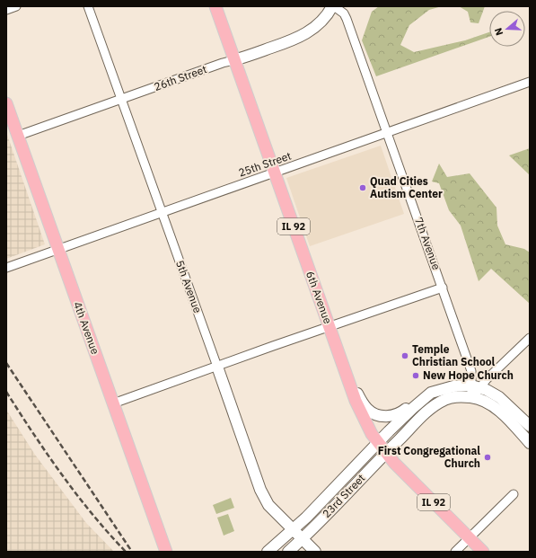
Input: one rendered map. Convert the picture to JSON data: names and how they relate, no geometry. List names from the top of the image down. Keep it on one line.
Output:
{"streets":{"main road":["26th Street","IL 92","5th Avenue","6th Avenue","4th Avenue","23rd Street"],"street":["25th Street","7th Avenue"]},"crossings":[["26th Street","7th Avenue"],["26th Street","5th Avenue"],["26th Street","6th Avenue"],["26th Street","4th Avenue"],["25th Street","7th Avenue"],["25th Street","5th Avenue"],["25th Street","6th Avenue"],["25th Street","4th Avenue"],["7th Avenue","23rd Street"],["5th Avenue","23rd Street"],["6th Avenue","23rd Street"]],"places":["Quad Cities Autism Center","Temple Christian School","New Hope Church","First Congregational Church"],"north":"left"}
